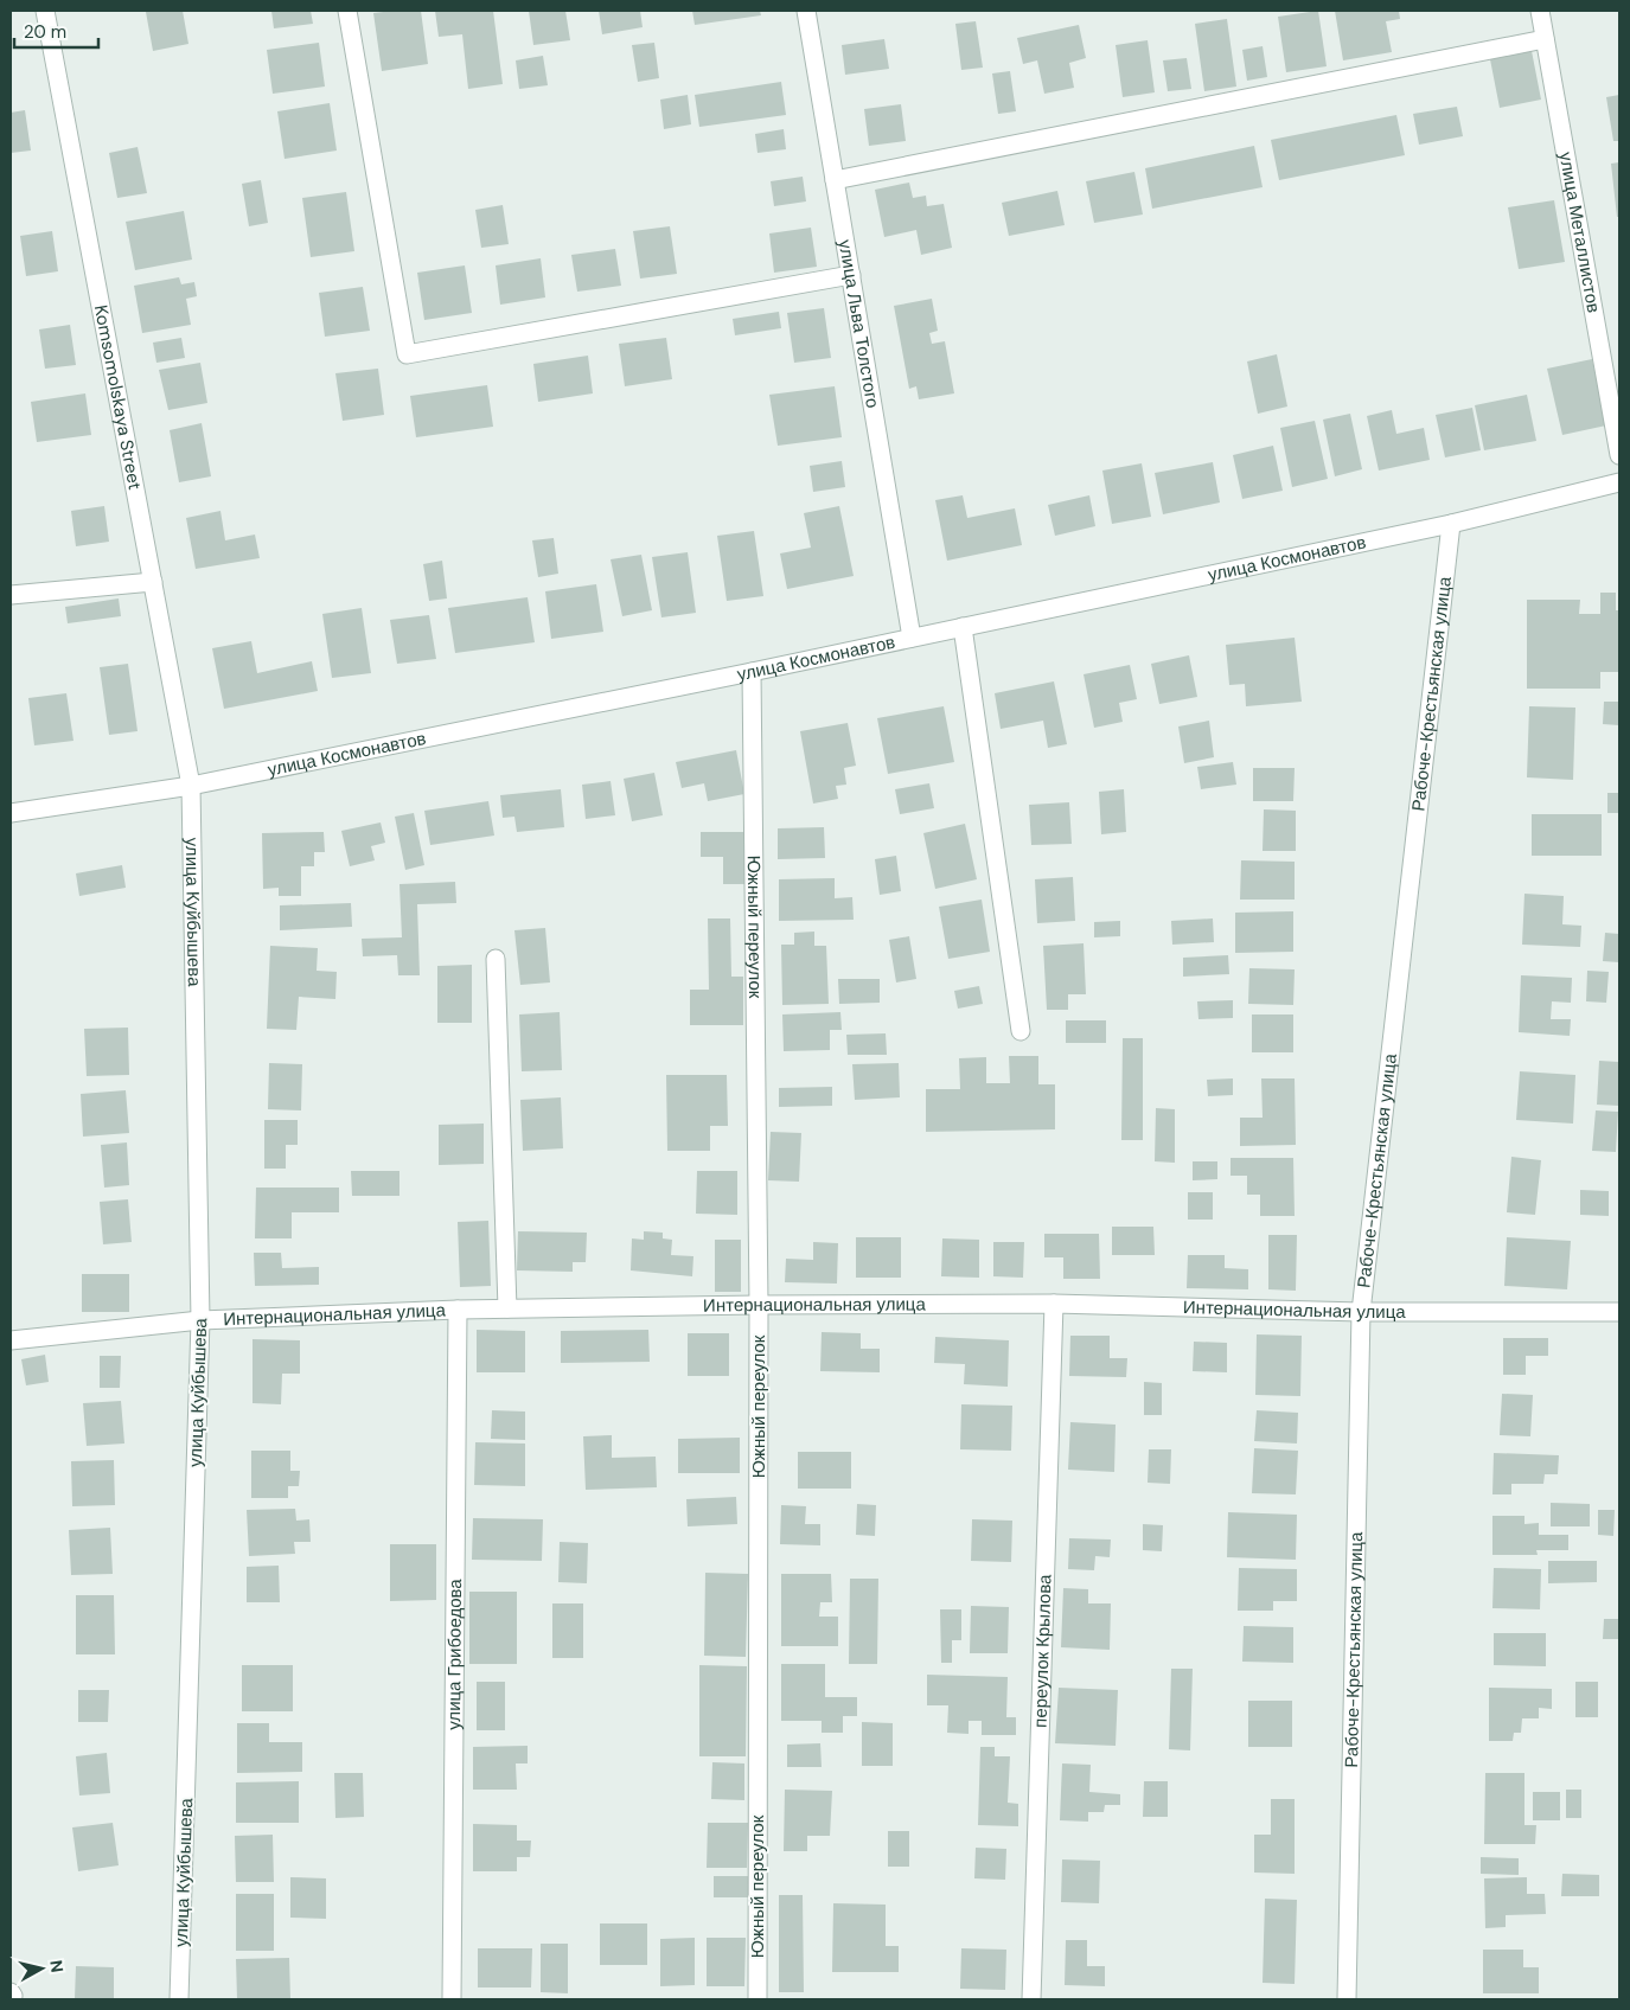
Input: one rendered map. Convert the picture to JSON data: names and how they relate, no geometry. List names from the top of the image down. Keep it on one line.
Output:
{"streets":{"street":["улица Металлистов","улица Льва Толстого","Komsomolskaya Street","улица Космонавтов","Рабоче-Крестьянская улица","улица Куйбышева","Южный переулок","Интернациональная улица","переулок Крылова","улица Грибоедова"]},"crossings":[["улица Льва Толстого","улица Космонавтов"],["Komsomolskaya Street","улица Космонавтов"],["Komsomolskaya Street","улица Куйбышева"],["улица Космонавтов","Рабоче-Крестьянская улица"],["улица Космонавтов","улица Куйбышева"],["улица Космонавтов","Южный переулок"],["Рабоче-Крестьянская улица","Интернациональная улица"],["улица Куйбышева","Интернациональная улица"],["Южный переулок","Интернациональная улица"],["Интернациональная улица","переулок Крылова"],["Интернациональная улица","улица Грибоедова"]],"scale_bar":"20 m","north":"right"}
